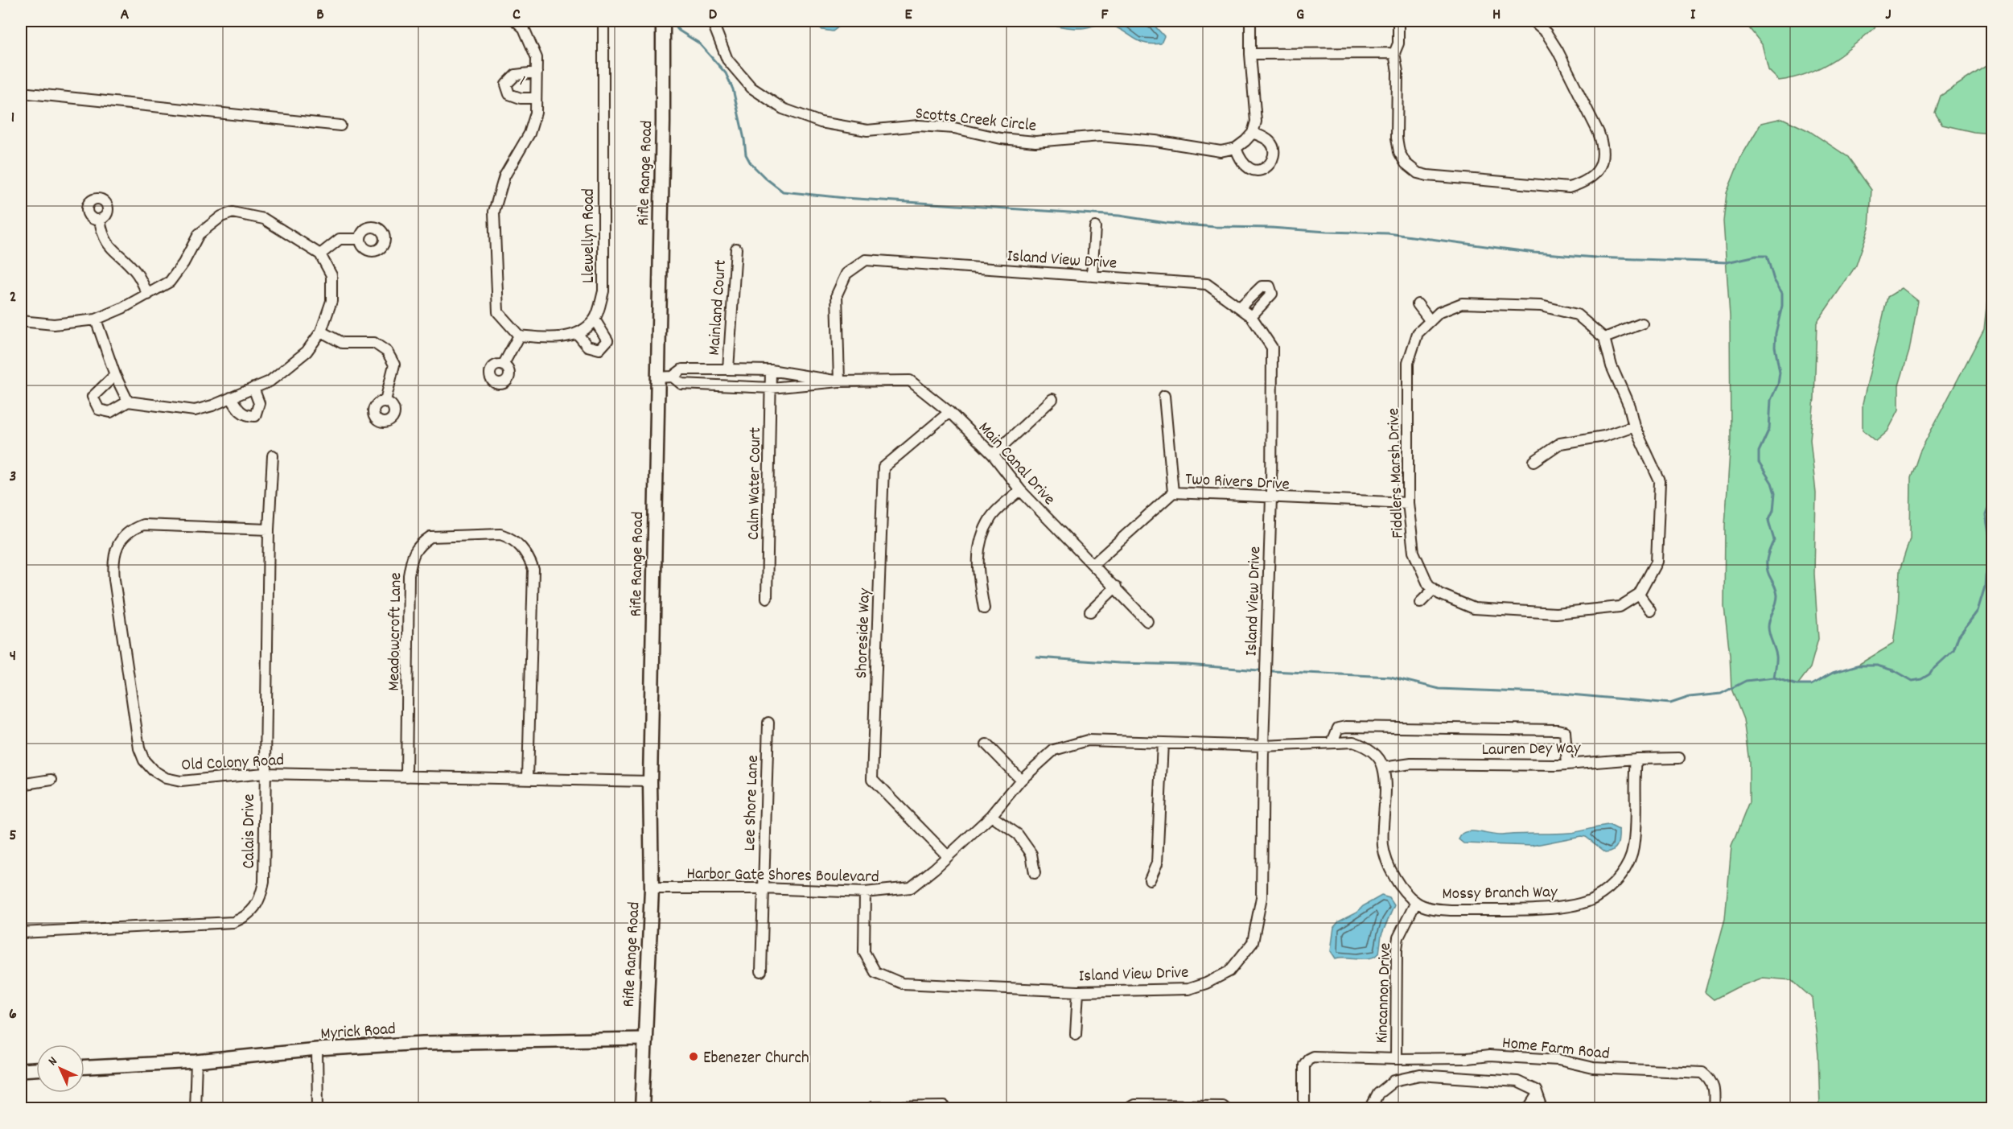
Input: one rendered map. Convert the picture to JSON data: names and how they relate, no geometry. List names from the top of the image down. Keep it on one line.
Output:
{"streets":{"main road":["Rifle Range Road"],"street":["1","Scotts Creek Circle","Llewellyn Road","Island View Drive","Mainland Court","Main Canal Drive","Fiddlers Marsh Drive","Two Rivers Drive","Calm Water Court","Meadowcroft Lane","Shoreside Way","Lauren Dey Way","Old Colony Road","Lee Shore Lane","Calais Drive","Harbor Gate Shores Boulevard","Mossy Branch Way","Kincannon Drive","Myrick Road","Home Farm Road"]},"crossings":[["Rifle Range Road","Main Canal Drive"],["Rifle Range Road","Old Colony Road"],["Rifle Range Road","Harbor Gate Shores Boulevard"],["Rifle Range Road","Myrick Road"],["Island View Drive","Main Canal Drive"],["Island View Drive","Two Rivers Drive"],["Island View Drive","Harbor Gate Shores Boulevard"],["Mainland Court","Main Canal Drive"],["Main Canal Drive","Two Rivers Drive"],["Main Canal Drive","Calm Water Court"],["Main Canal Drive","Shoreside Way"],["Fiddlers Marsh Drive","Two Rivers Drive"],["Meadowcroft Lane","Old Colony Road"],["Shoreside Way","Harbor Gate Shores Boulevard"],["Lauren Dey Way","Mossy Branch Way"],["Old Colony Road","Calais Drive"],["Lee Shore Lane","Harbor Gate Shores Boulevard"],["Mossy Branch Way","Kincannon Drive"],["Kincannon Drive","Home Farm Road"]],"places":["Ebenezer Church"],"north":"top left","grid":{"columns":["A","B","C","D","E","F","G","H","I","J"],"rows":["1","2","3","4","5","6"]}}
